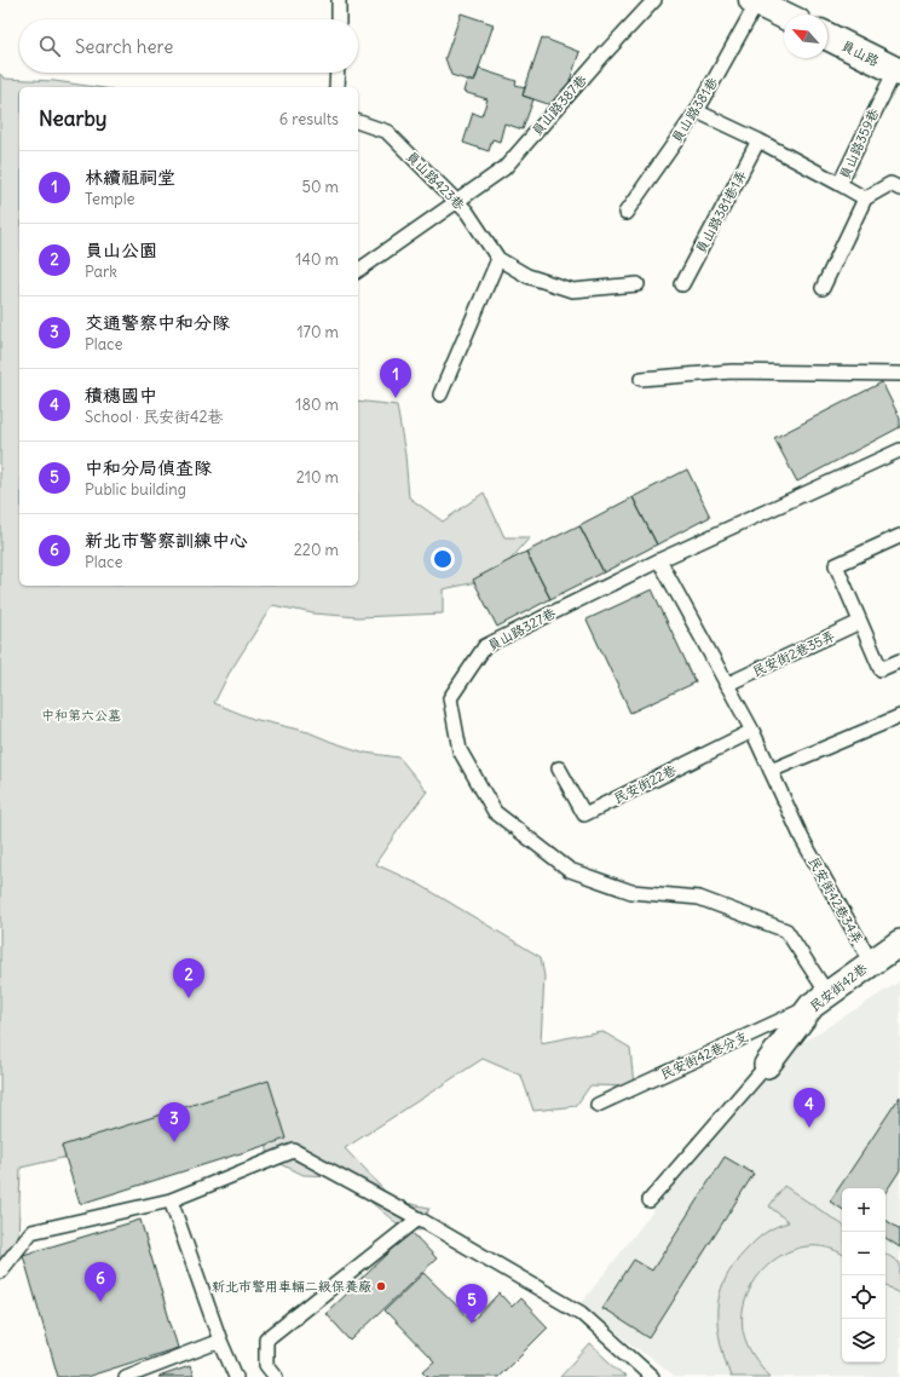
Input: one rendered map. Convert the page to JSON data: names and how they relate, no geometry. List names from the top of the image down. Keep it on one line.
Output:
{"streets":{"street":["員山路","民安街42巷"],"lane":["員山路387巷","員山路381巷","員山路359巷","員山路423巷","員山路381巷1弄","員山路327巷","民安街2巷35弄","民安街22巷","民安街42巷34弄","民安街42巷分支"]},"crossings":[["員山路","員山路359巷"],["員山路387巷","員山路423巷"],["員山路327巷","民安街42巷34弄"],["員山路327巷","民安街42巷"],["員山路327巷","民安街42巷分支"],["民安街2巷35弄","民安街42巷34弄"],["民安街22巷","民安街42巷34弄"],["民安街42巷34弄","民安街42巷"],["民安街42巷","民安街42巷分支"]],"parks":["中和第六公墓"],"places":["新北市警用車輛二級保養廠"],"north":"top left","page":{"search":"Search here","heading":["Nearby","6 results"],"list":[{"mark":"1","name":"林續祖祠堂","note":"Temple","value":"50 m"},{"mark":"2","name":"員山公園","note":"Park","value":"140 m"},{"mark":"3","name":"交通警察中和分隊","note":"Place","value":"170 m"},{"mark":"4","name":"積穗國中","note":"School · 民安街42巷","value":"180 m"},{"mark":"5","name":"中和分局偵查隊","note":"Public building","value":"210 m"},{"mark":"6","name":"新北市警察訓練中心","note":"Place","value":"220 m"}],"pins":["1","2","4","3","6","5"],"map_buttons":["+","−"]}}
